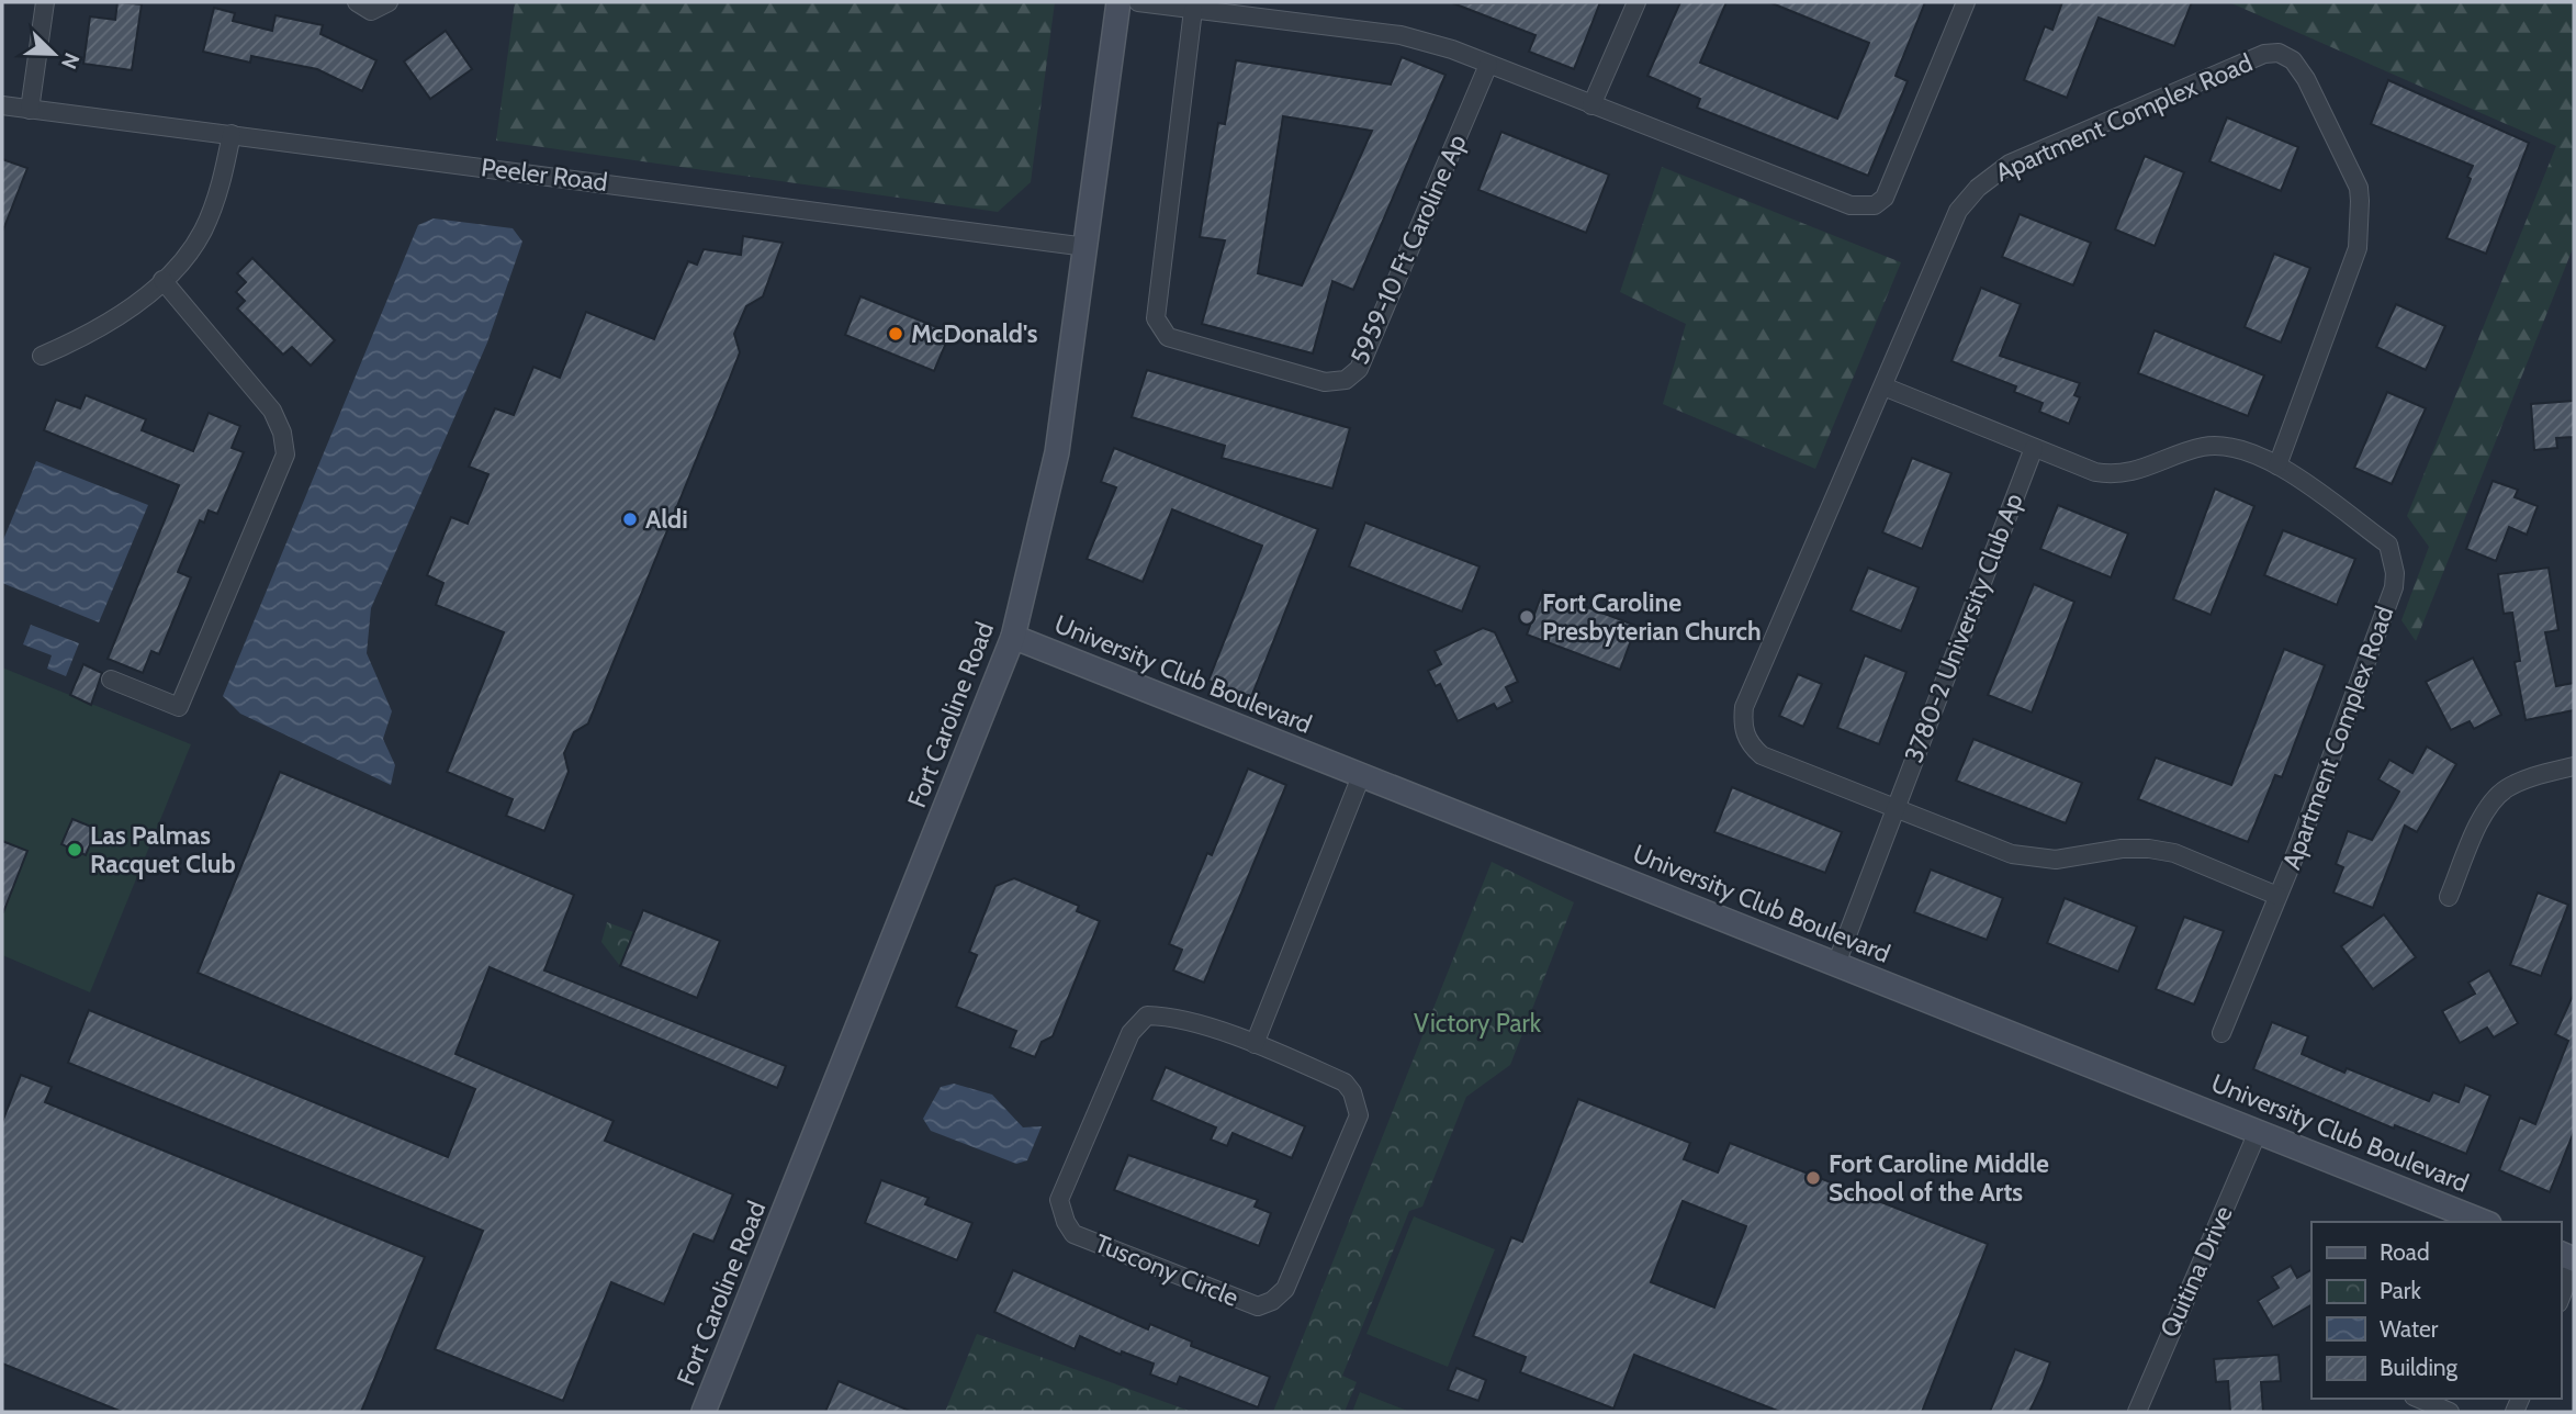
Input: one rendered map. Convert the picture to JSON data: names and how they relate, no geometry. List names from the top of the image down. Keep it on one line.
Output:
{"streets":{"street":["Apartment Complex Road","Peeler Road","5959-10 Ft Caroline Ap","3780-2 University Club Ap","University Club Boulevard","Fort Caroline Road","Tuscony Circle","Quitina Drive"]},"crossings":[["Apartment Complex Road","3780-2 University Club Ap"],["Peeler Road","Fort Caroline Road"],["3780-2 University Club Ap","University Club Boulevard"],["University Club Boulevard","Fort Caroline Road"],["University Club Boulevard","Quitina Drive"]],"parks":["Victory Park"],"places":["McDonald's","Aldi","Fort Caroline Presbyterian Church","Las Palmas Racquet Club","Fort Caroline Middle School of the Arts"],"legend":["Road","Park","Water","Building"],"north":"bottom right"}
